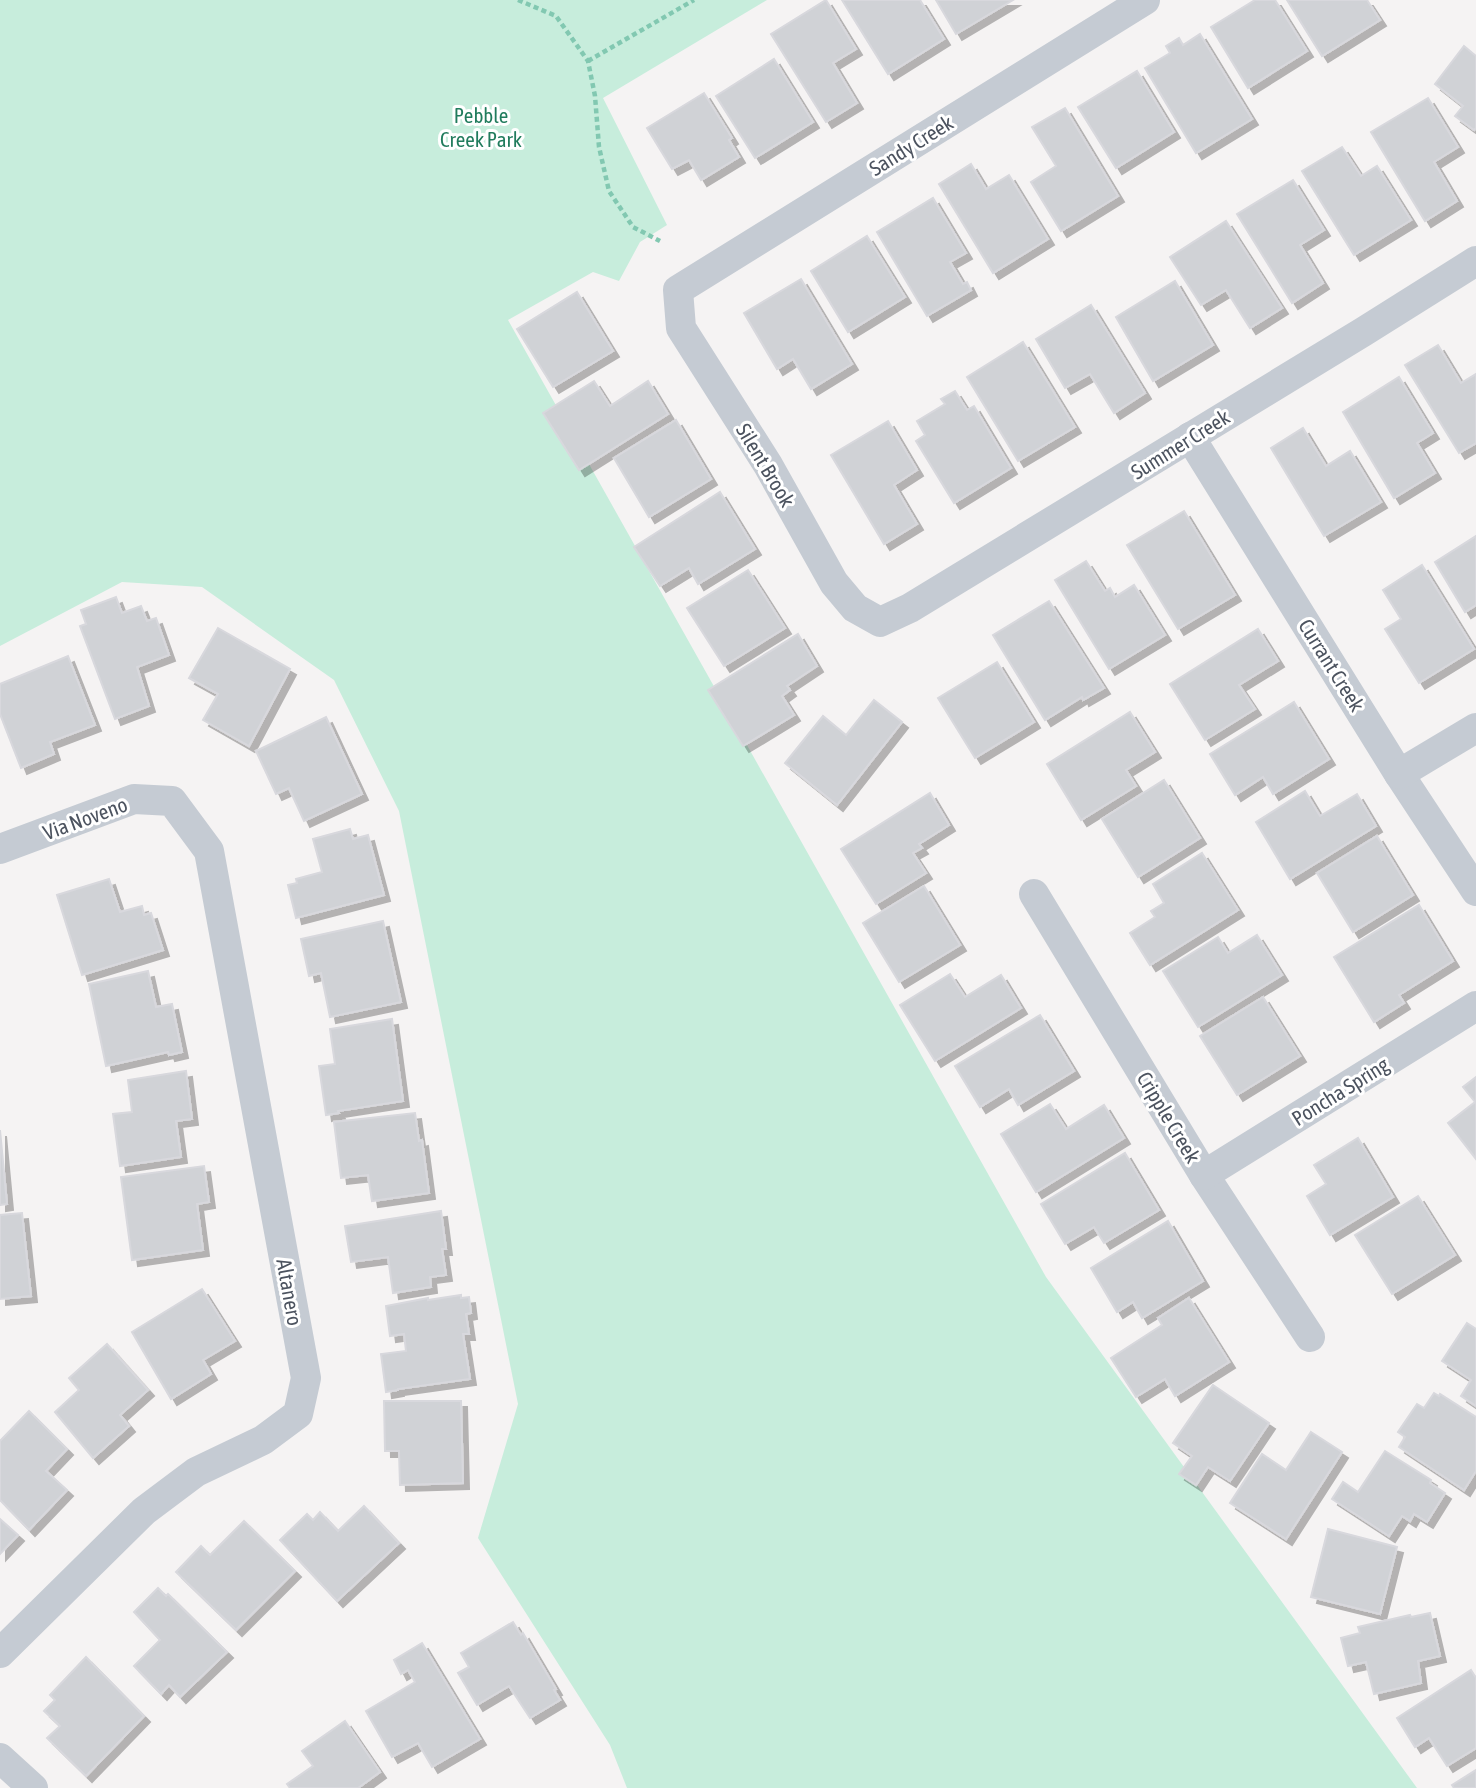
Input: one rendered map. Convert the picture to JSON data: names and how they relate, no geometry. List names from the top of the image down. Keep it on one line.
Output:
{"streets":{"street":["Sandy Creek","Summer Creek","Silent Brook","Currant Creek","Via Noveno","Poncha Spring","Cripple Creek","Altanero"]},"crossings":[["Sandy Creek","Silent Brook"],["Summer Creek","Silent Brook"],["Summer Creek","Currant Creek"],["Via Noveno","Altanero"],["Poncha Spring","Cripple Creek"]],"parks":["Pebble Creek Park"]}
